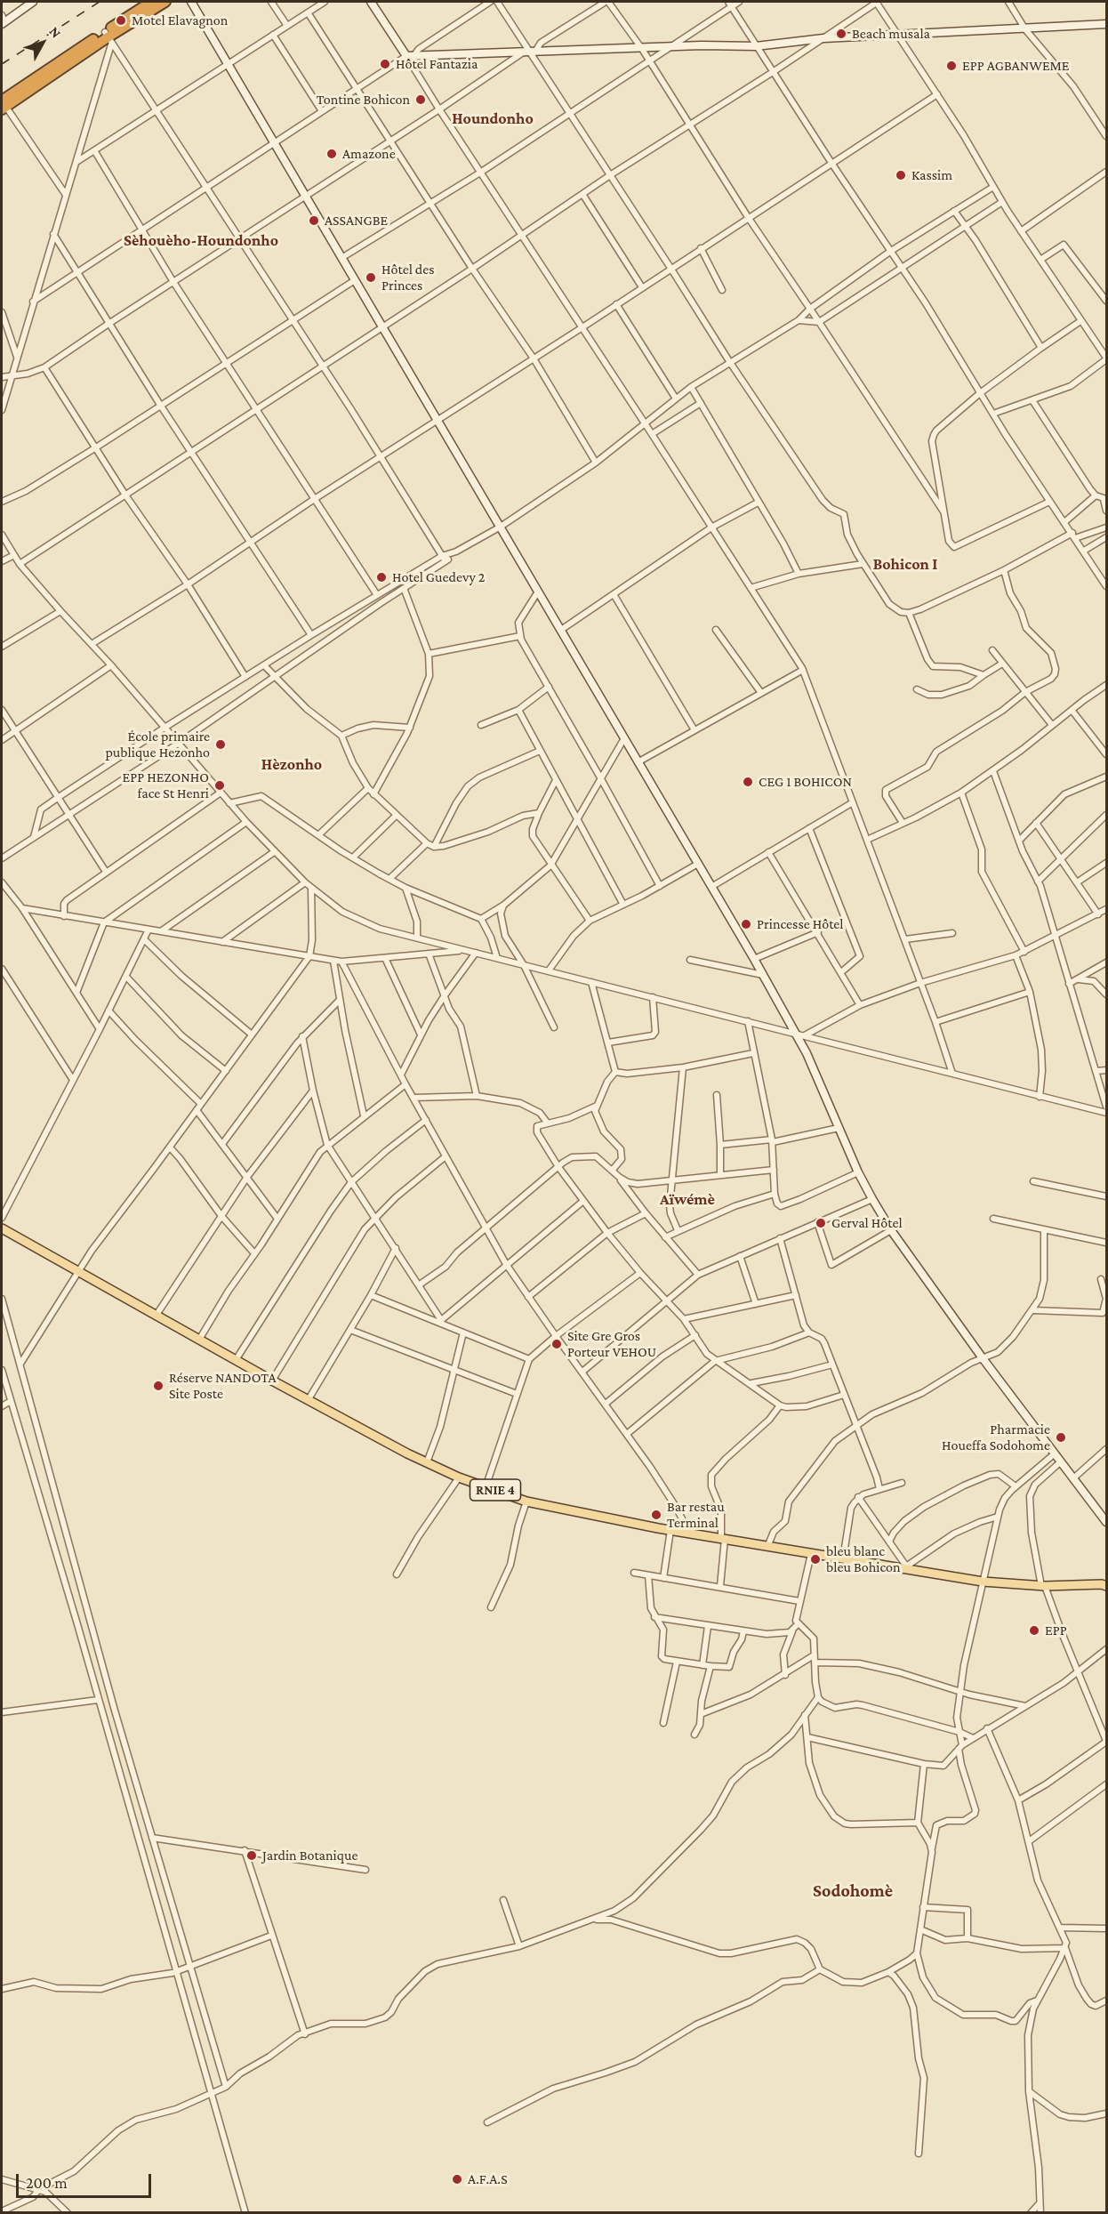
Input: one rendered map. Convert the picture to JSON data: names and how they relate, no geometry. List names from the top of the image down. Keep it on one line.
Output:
{"streets":{"main road":["RNIE 4"]},"districts":["Houndonho","Sèhouèho-Houndonho","Bohicon I","Hèzonho","Aïwémè","Sodohomè"],"places":["Motel Elavagnon","Beach musala","Hôtel Fantazia","EPP AGBANWEME","Tontine Bohicon","Amazone","Kassim","ASSANGBE","Hôtel des Princes","Hotel Guedevy 2","École primaire publique Hezonho","CEG 1 BOHICON","EPP HEZONHO face St Henri","Princesse Hôtel","Gerval Hôtel","Site Gre Gros Porteur VEHOU","Réserve NANDOTA Site Poste","Pharmacie Houeffa Sodohome","Bar restau Terminal","bleu blanc bleu Bohicon","EPP","Jardin Botanique","A.F.A.S"],"scale_bar":"200 m","north":"top right"}
